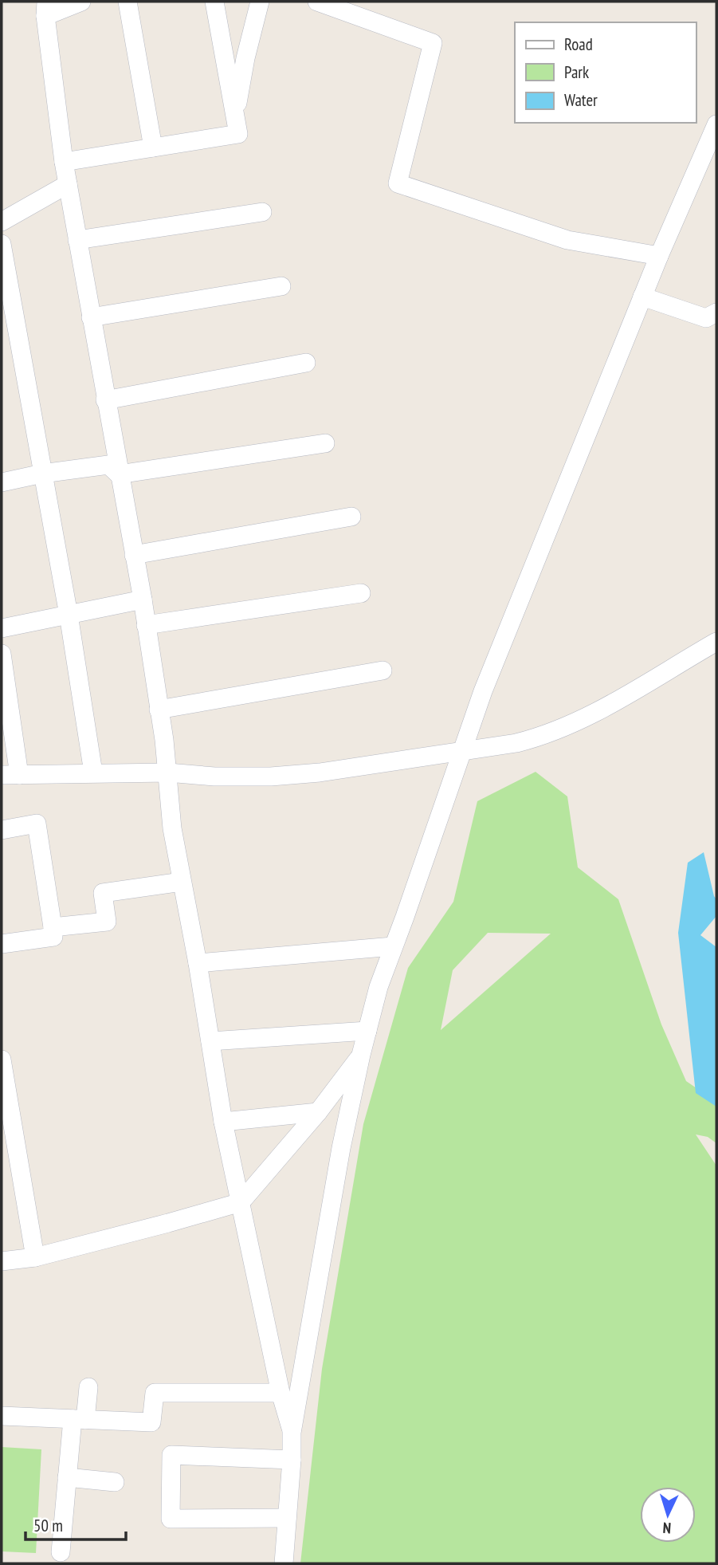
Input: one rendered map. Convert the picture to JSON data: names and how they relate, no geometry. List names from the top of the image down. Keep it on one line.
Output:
{"legend":["Road","Park","Water"],"scale_bar":"50 m","north":"bottom"}
